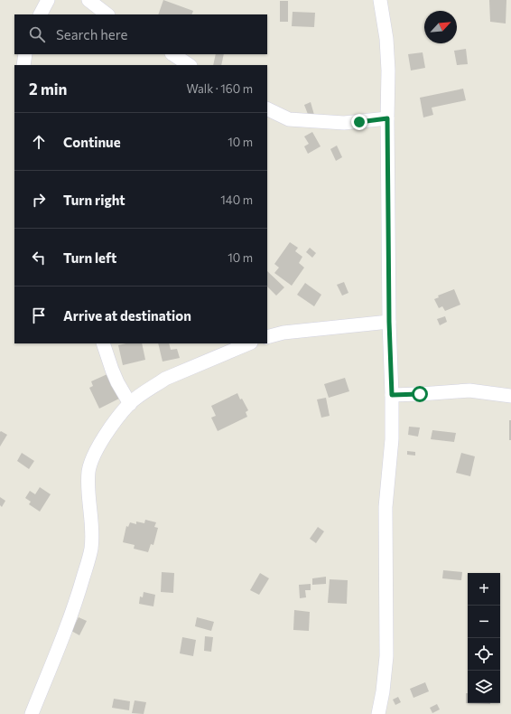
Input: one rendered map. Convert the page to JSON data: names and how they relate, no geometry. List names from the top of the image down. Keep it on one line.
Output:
{"north":"top right","page":{"search":"Search here","heading":["2 min","Walk · 160 m"],"list":[["Continue","10 m"],["Turn right","140 m"],["Turn left","10 m"],"Arrive at destination"],"map_buttons":["+","−"]}}
